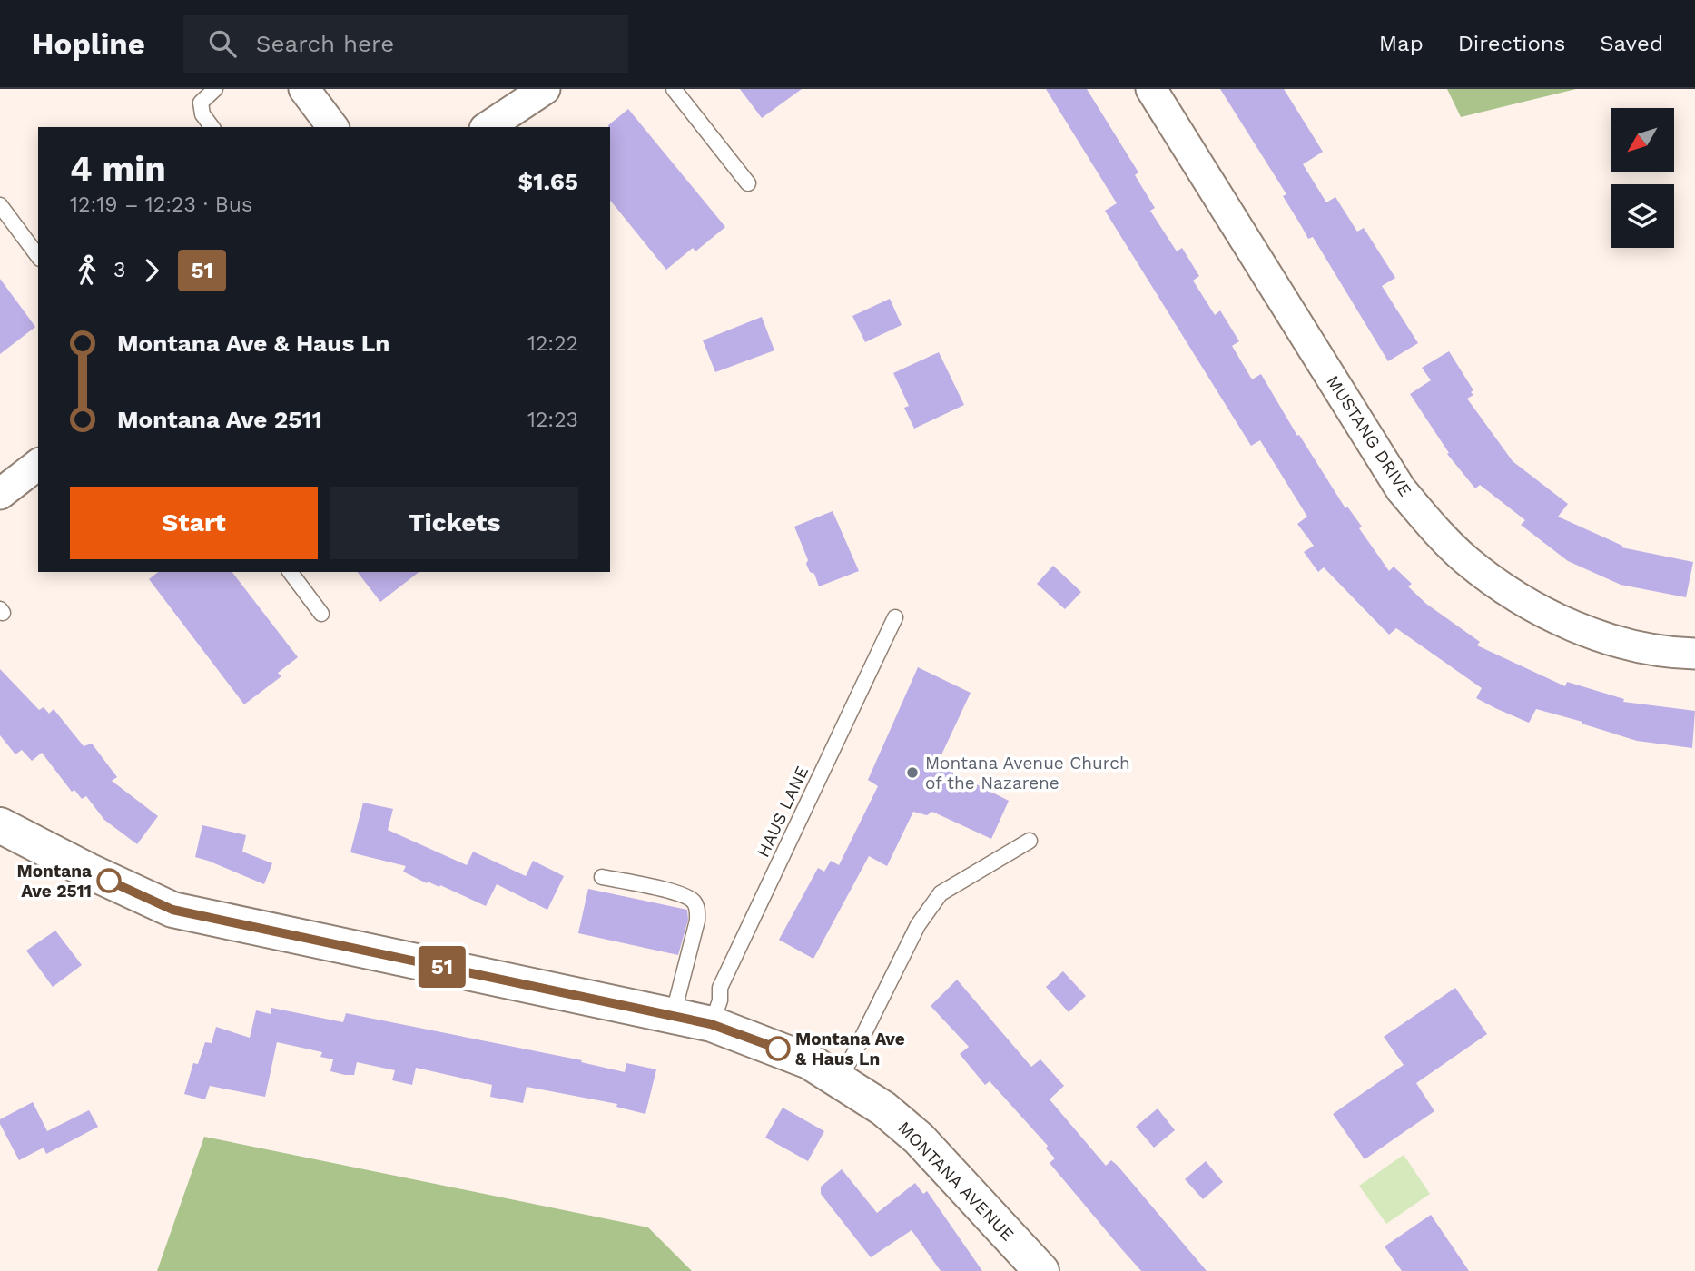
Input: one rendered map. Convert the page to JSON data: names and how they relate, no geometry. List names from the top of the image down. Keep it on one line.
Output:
{"streets":{"street":["MUSTANG DRIVE","MONTANA AVENUE"],"lane":["HAUS LANE"]},"crossings":[["HAUS LANE","MONTANA AVENUE"]],"places":["Montana Avenue Church of the Nazarene","Montana Ave 2511","Montana Ave & Haus Ln"],"lines":["bus line 51"],"north":"bottom left","page":{"header":"Hopline","search":"Search here","nav":["Map","Directions","Saved"],"on_map":"51","heading":["4 min","12:19 – 12:23 · Bus","$1.65"],"legs":["3","51"],"list":[{"name":"Montana Ave & Haus Ln","value":"12:22"},{"name":"Montana Ave 2511","value":"12:23"}],"buttons":["Start","Tickets"]}}
